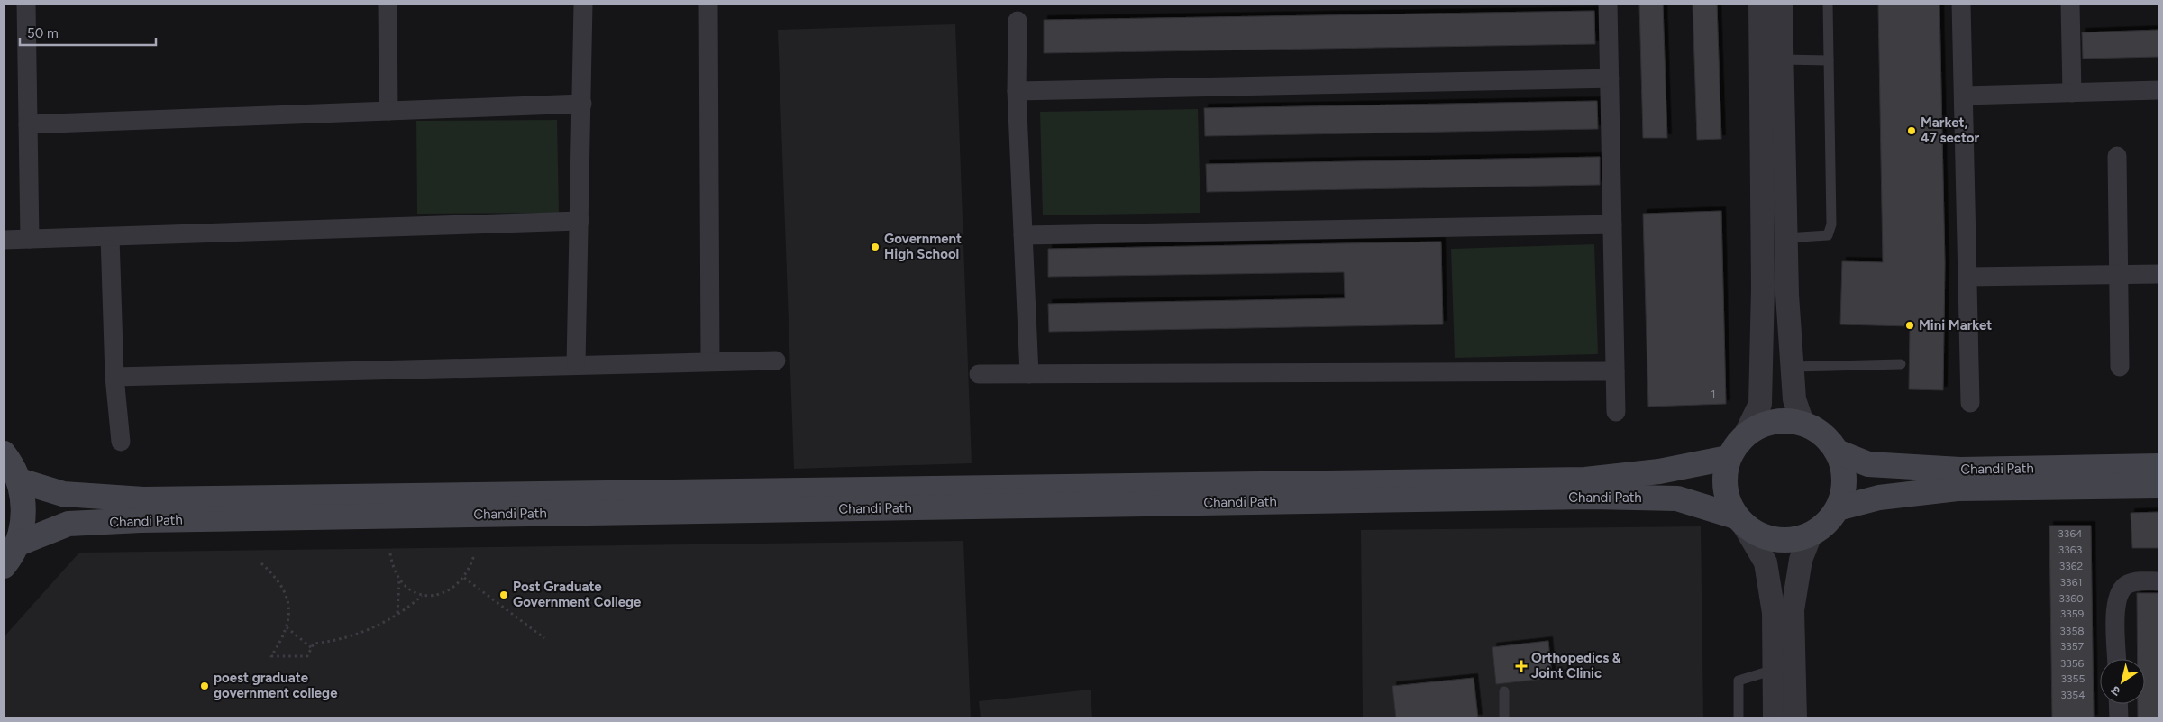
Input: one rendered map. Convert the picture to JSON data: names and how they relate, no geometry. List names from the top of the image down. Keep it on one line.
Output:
{"streets":{"main road":["Chandi Path"]},"places":{"other":["Market, 47 sector","Government High School","Mini Market","Post Graduate Government College","poest graduate government college"],"health":["Orthopedics & Joint Clinic"]},"house_numbers":["1","3364","3363","3362","3361","3360","3359","3358","3357","3356","3355","3354"],"scale_bar":"50 m","north":"bottom left"}
